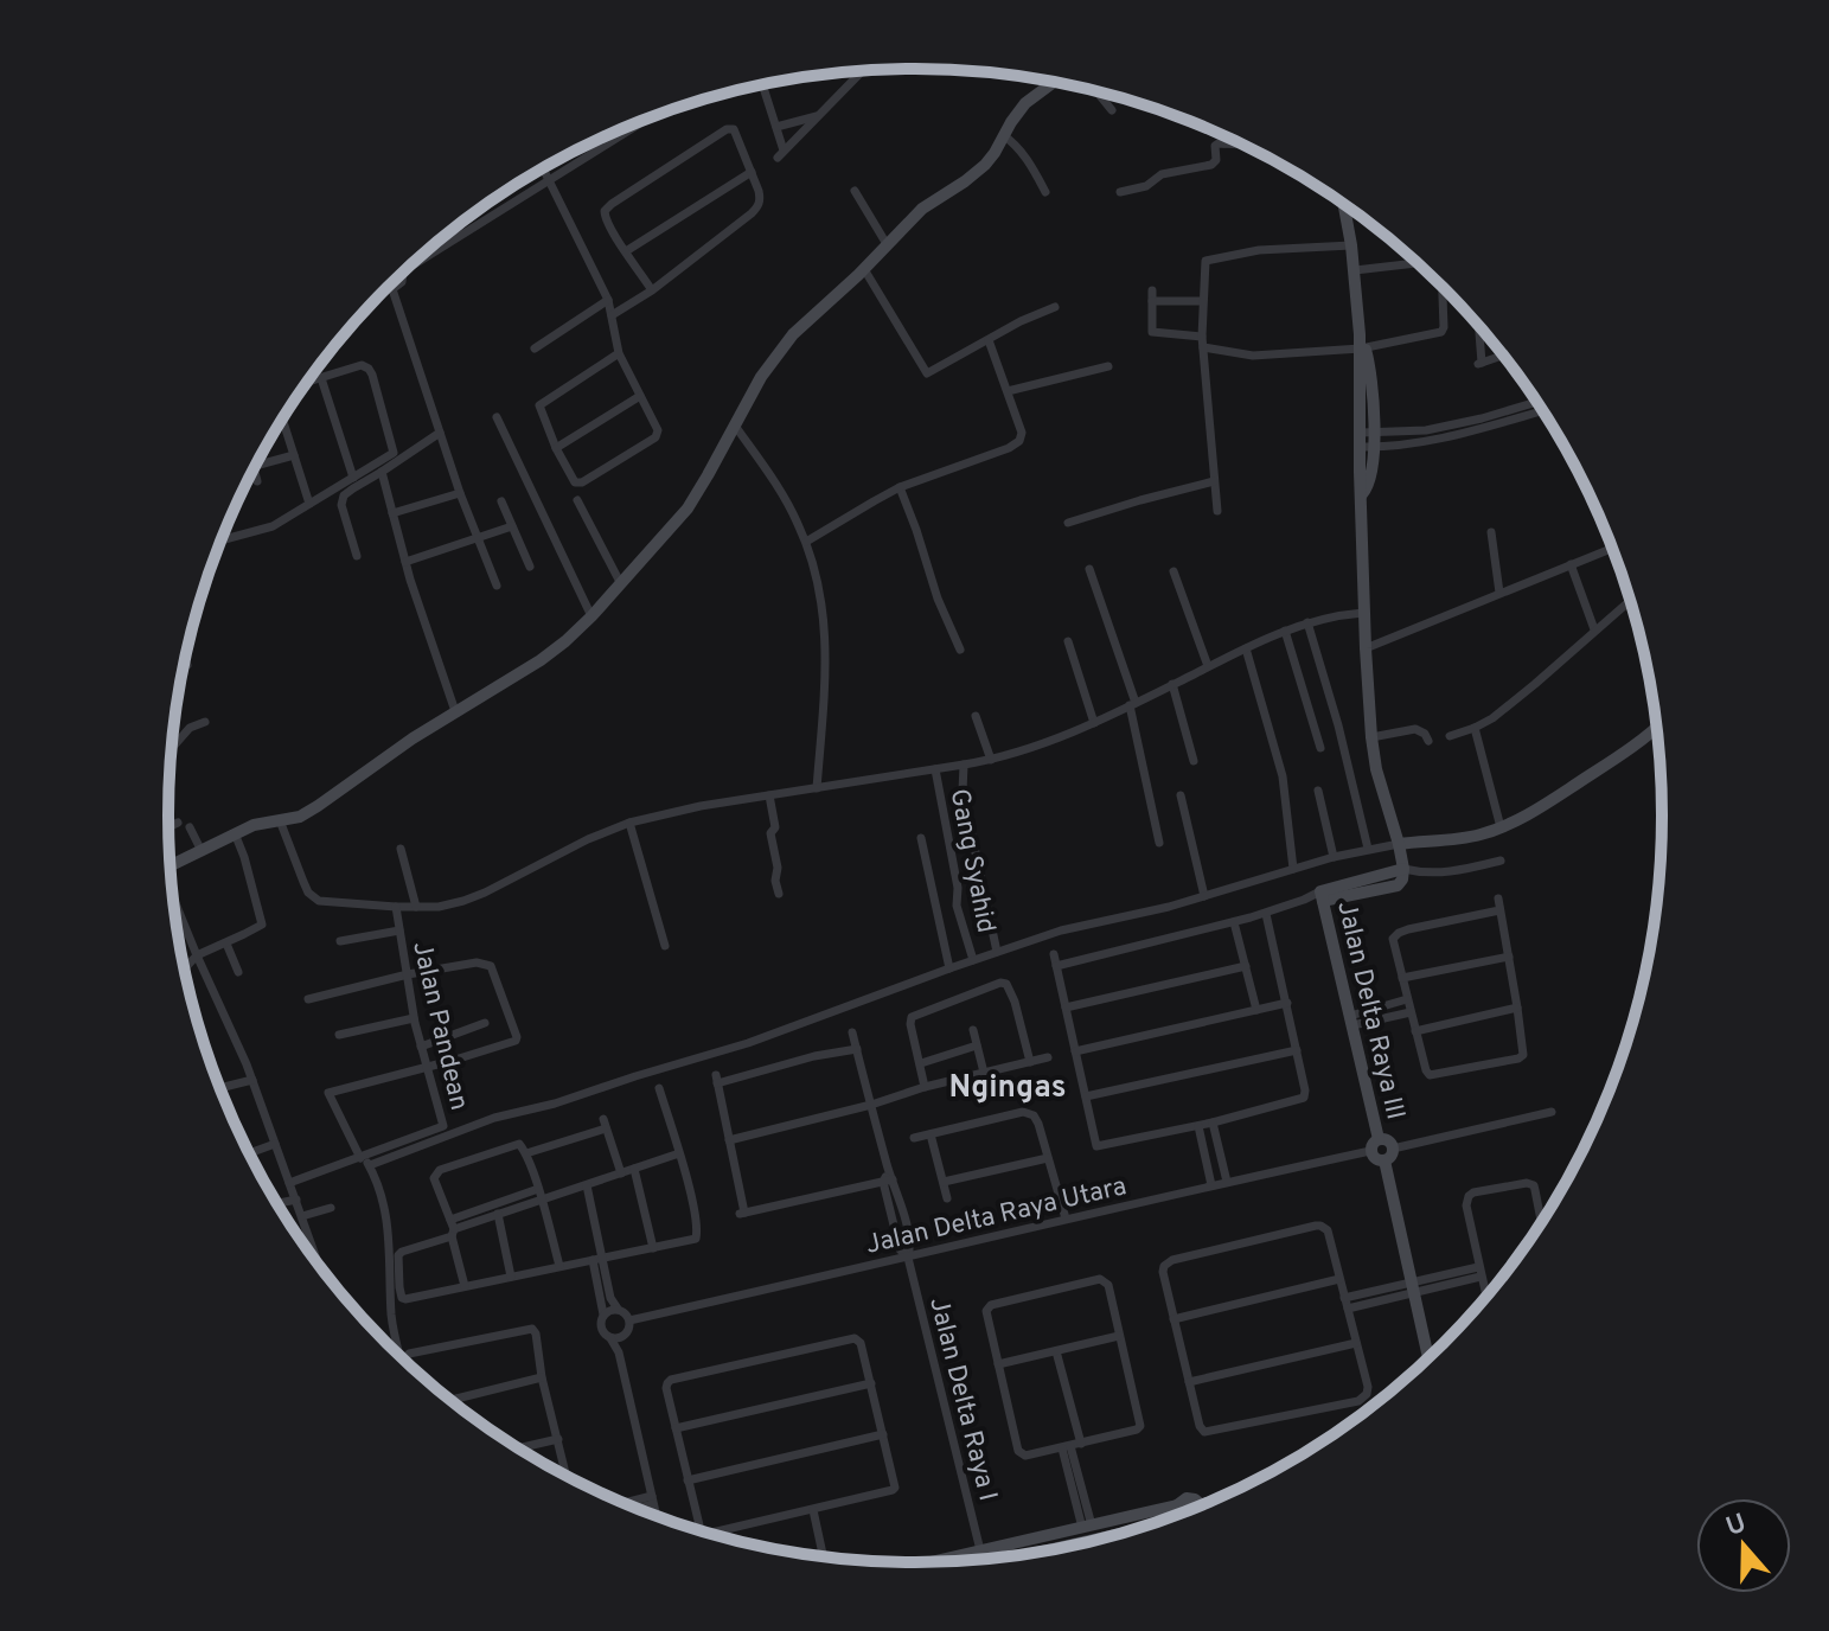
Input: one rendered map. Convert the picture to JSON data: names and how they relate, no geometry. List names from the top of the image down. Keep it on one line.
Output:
{"streets":{"street":["Gang Syahid","Jalan Delta Raya III","Jalan Pandean","Jalan Delta Raya Utara","Jalan Delta Raya I"]},"crossings":[["Jalan Delta Raya III","Jalan Delta Raya Utara"],["Jalan Delta Raya Utara","Jalan Delta Raya I"]],"districts":["Ngingas"],"north":"top"}
